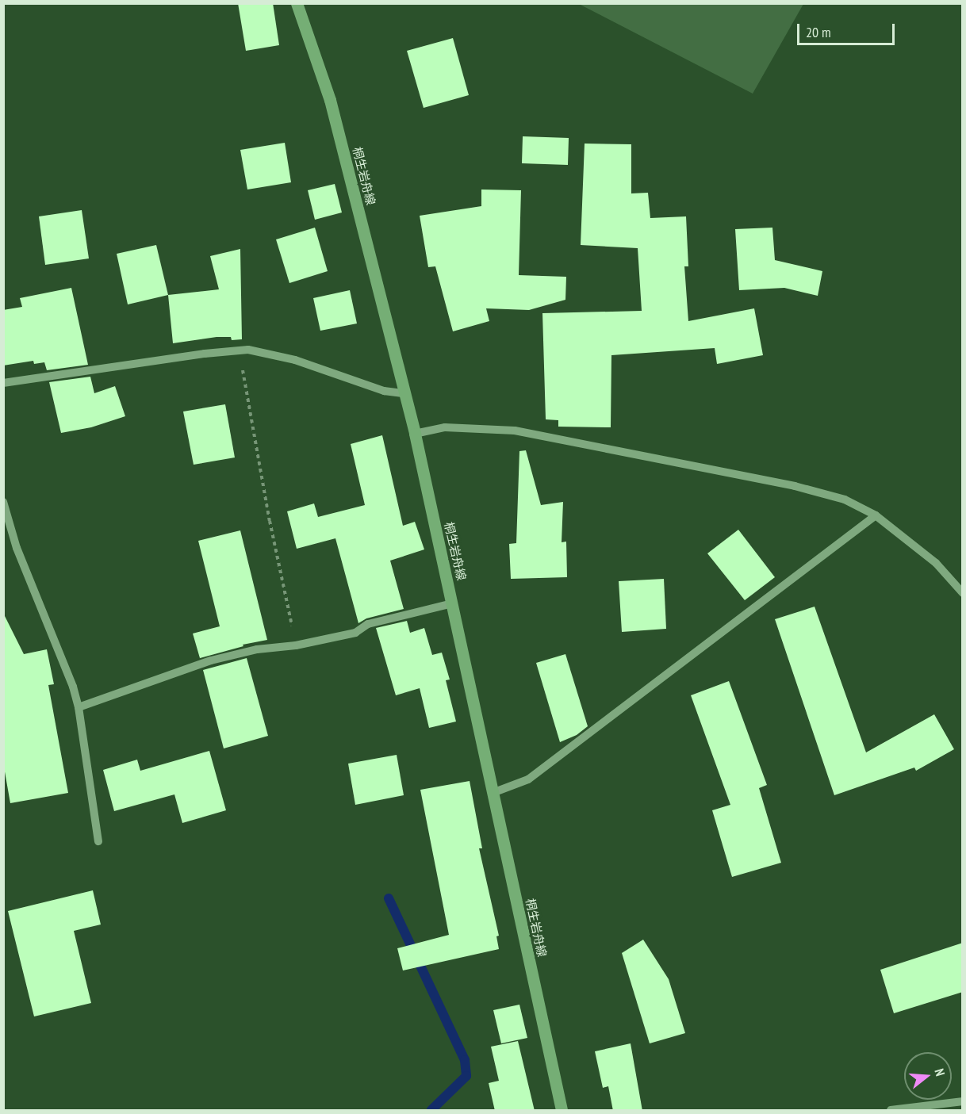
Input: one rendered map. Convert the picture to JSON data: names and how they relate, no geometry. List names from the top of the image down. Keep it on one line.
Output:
{"streets":{"main road":["桐生岩舟線"]},"scale_bar":"20 m","north":"right"}
